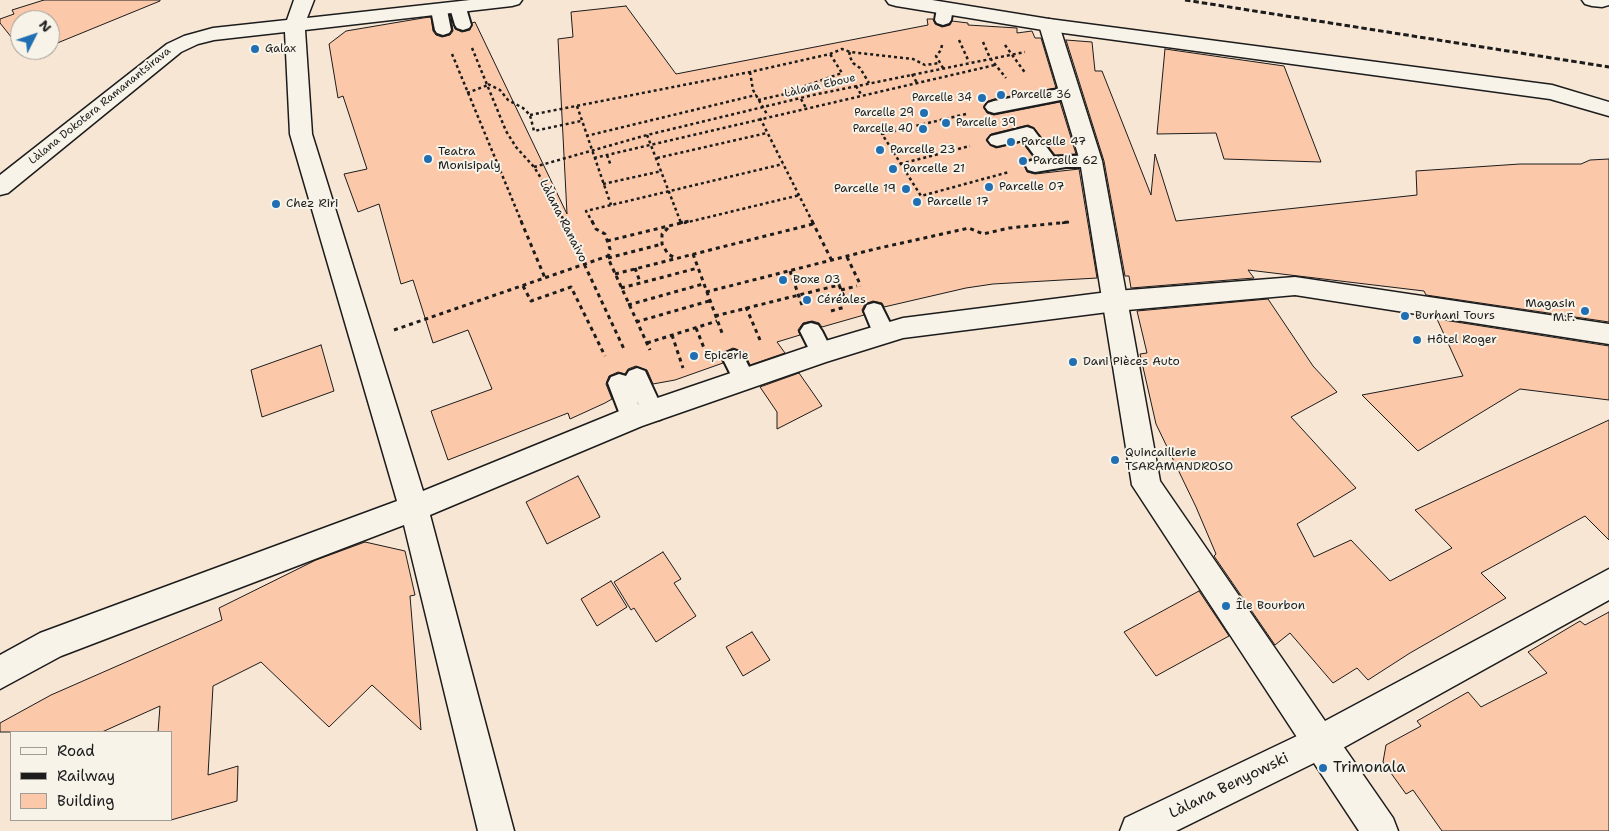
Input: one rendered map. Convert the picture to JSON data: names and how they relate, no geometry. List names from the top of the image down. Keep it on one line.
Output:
{"streets":{"street":["Làlana Dokotera Ramanantsirava","Làlana Benyowski"],"path":["Làlana Eboue","Làlana Ranaivo"]},"crossings":[["Làlana Eboue","Làlana Ranaivo"],["Làlana Dokotera Ramanantsirava","Làlana Ranaivo"]],"places":["Galax","Parcelle 36","Parcelle 34","Parcelle 29","Parcelle 39","Parcelle 40","Parcelle 47","Parcelle 23","Teatra Monisipaly","Parcelle 62","Parcelle 21","Parcelle 07","Parcelle 19","Parcelle 17","Chez Riri","Boxe 03","Céréales","Magasin M.F.","Burhani Tours","Hôtel Roger","Epicerie","Dani Pièces Auto","Quincaillerie TSARAMANDROSO","Île Bourbon","Trimonala"],"legend":["Road","Railway","Building"],"north":"top right"}
